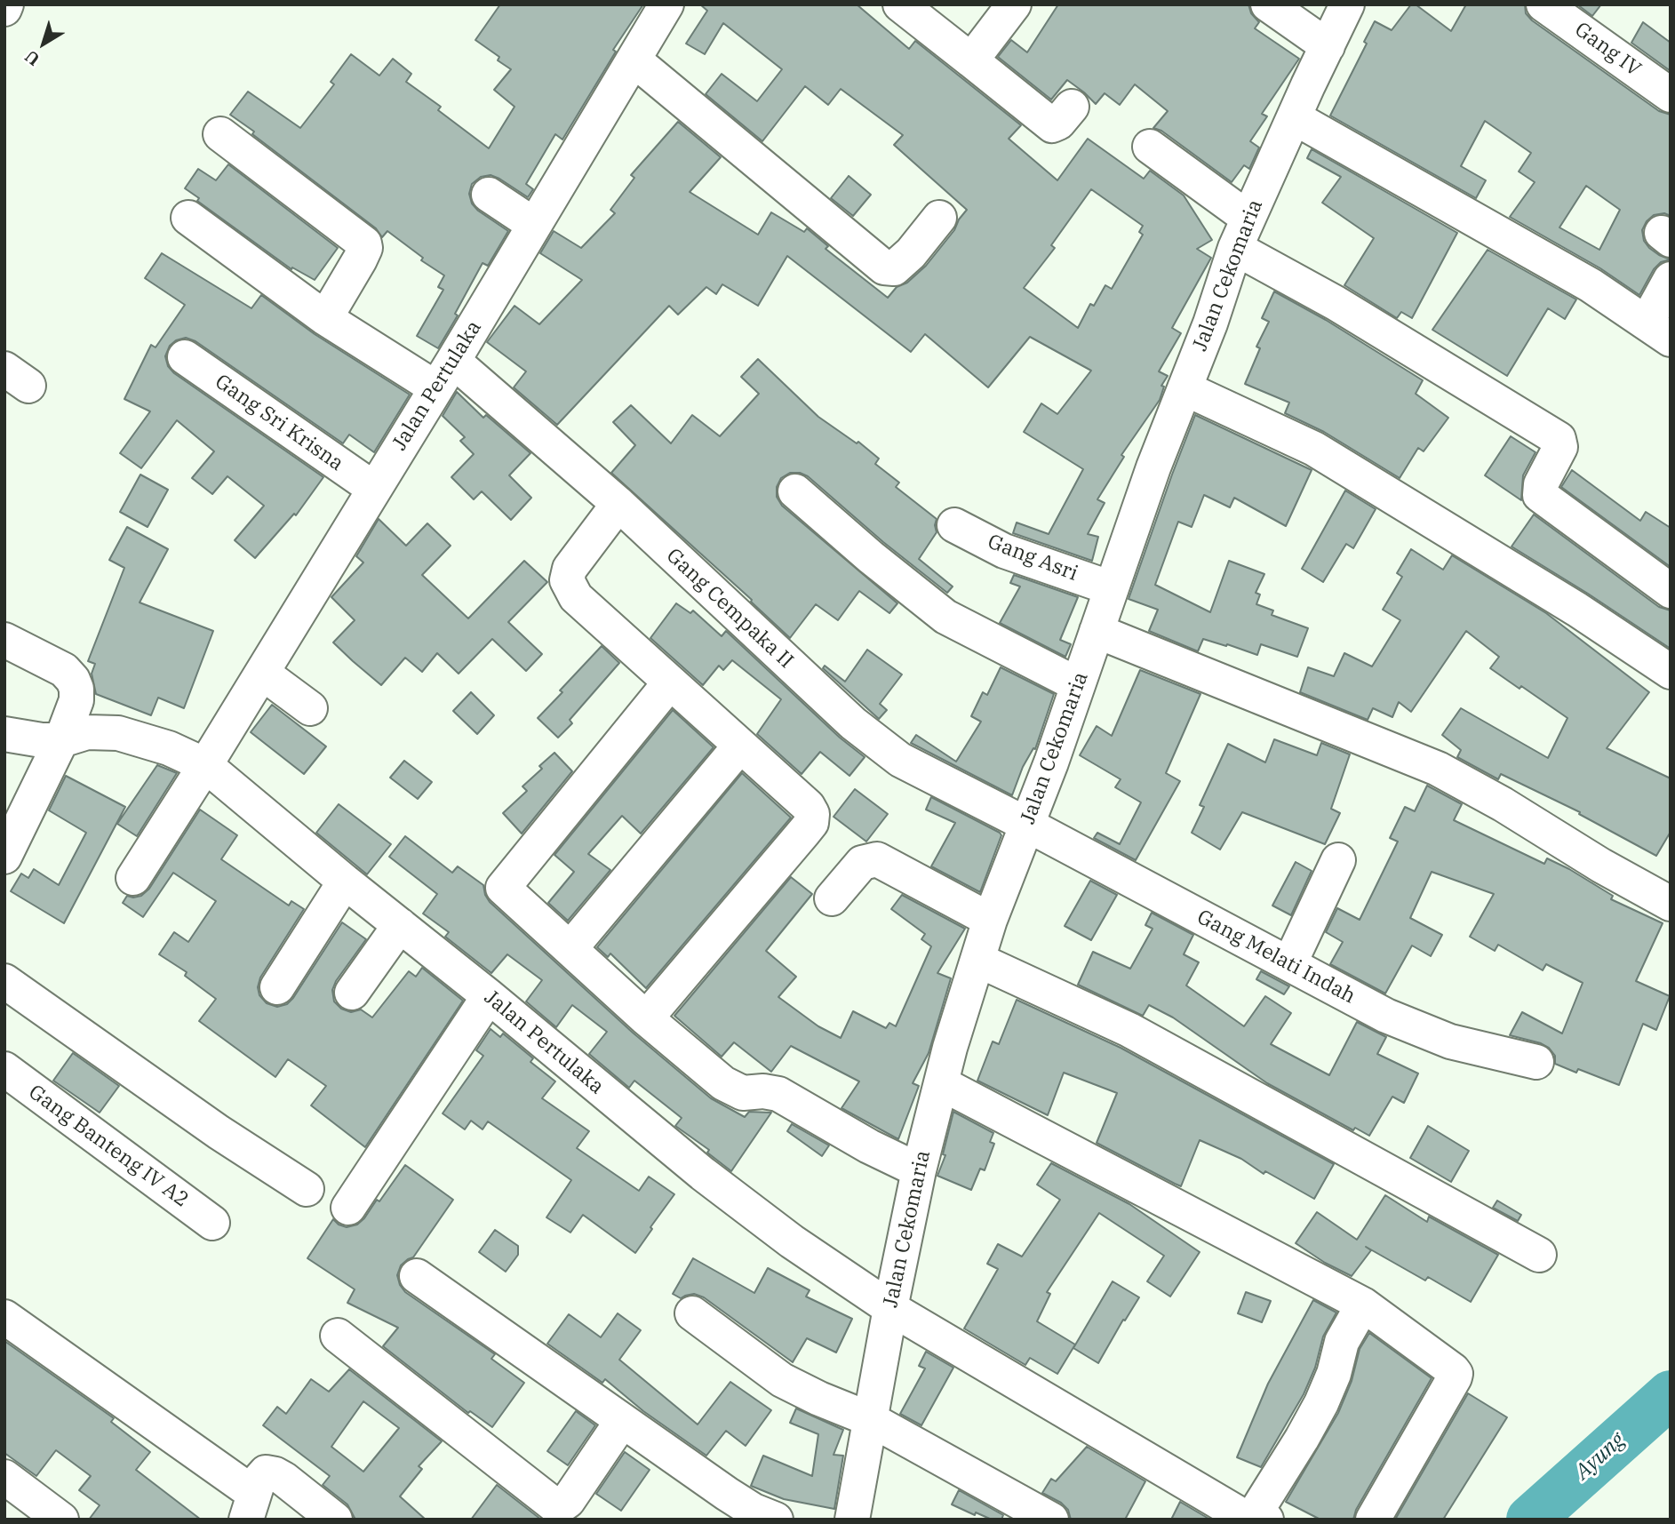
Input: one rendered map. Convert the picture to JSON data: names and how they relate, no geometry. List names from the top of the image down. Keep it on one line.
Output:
{"streets":{"street":["Gang IV","Jalan Cekomaria","Jalan Pertulaka","Gang Sri Krisna","Gang Asri","Gang Cempaka II","Gang Melati Indah","Gang Banteng IV A2"]},"crossings":[["Jalan Cekomaria","Jalan Pertulaka"],["Jalan Cekomaria","Gang Asri"],["Jalan Cekomaria","Gang Cempaka II"],["Jalan Cekomaria","Gang Melati Indah"],["Jalan Pertulaka","Gang Sri Krisna"],["Jalan Pertulaka","Gang Cempaka II"],["Gang Cempaka II","Gang Melati Indah"]],"water":["Ayung"],"north":"bottom left"}
